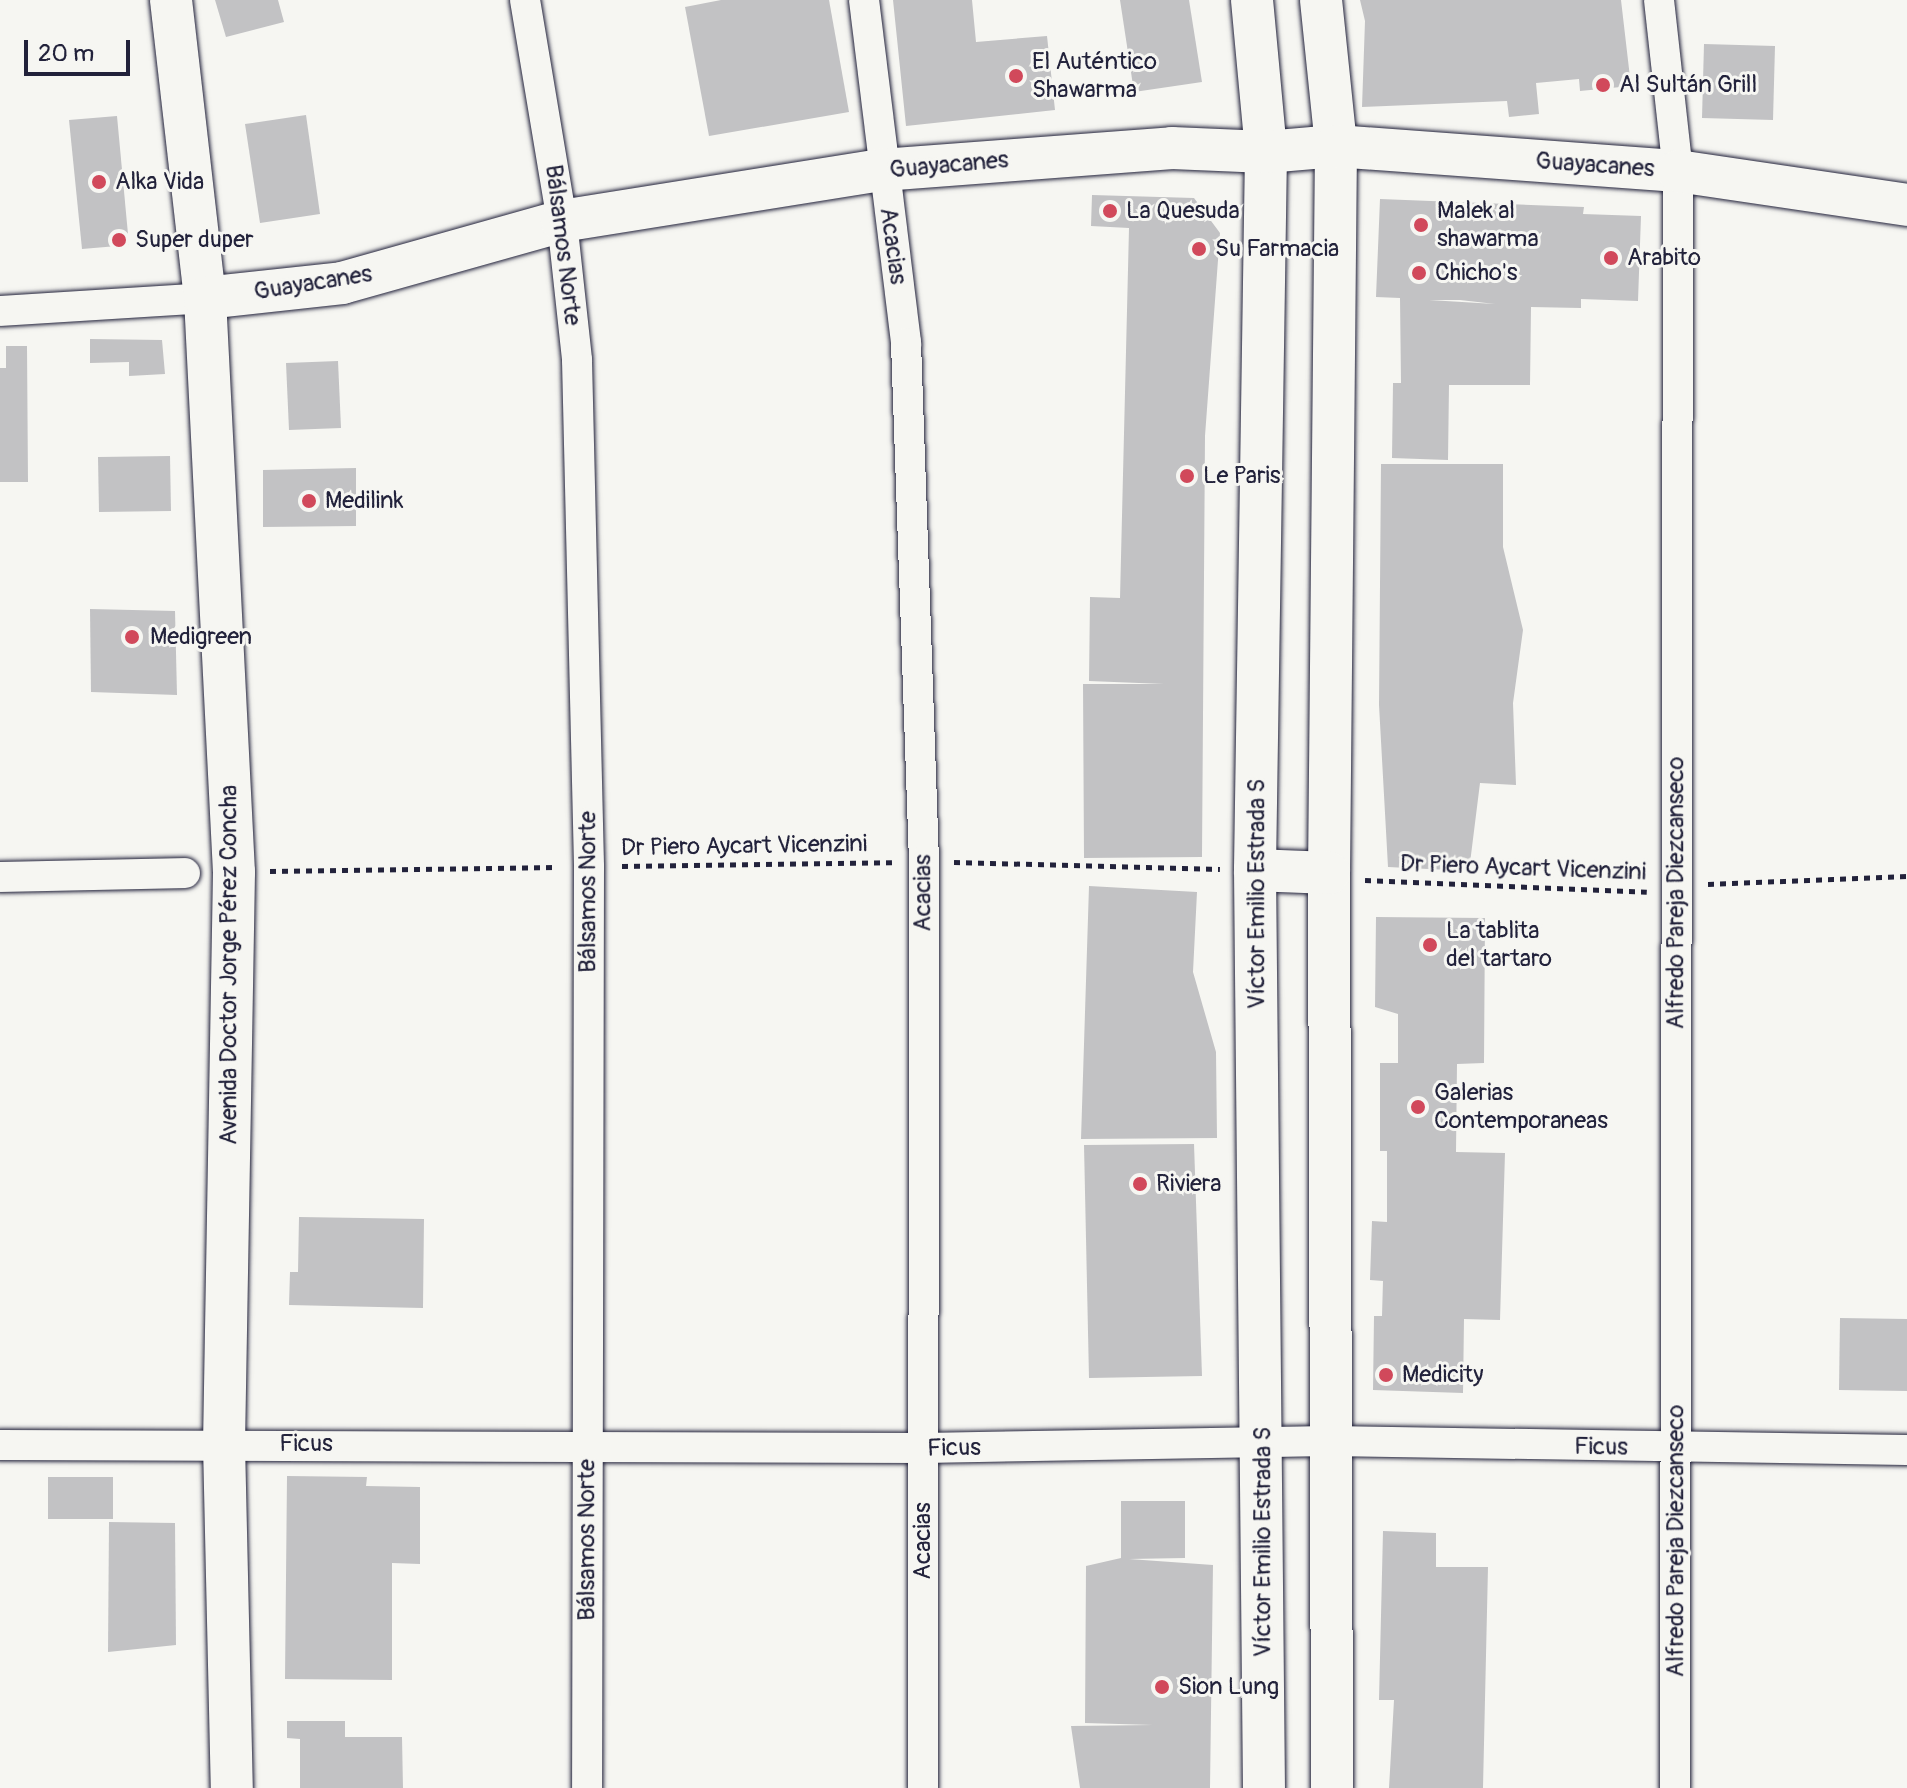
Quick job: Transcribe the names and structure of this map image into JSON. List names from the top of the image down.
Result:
{
  "streets": {
    "main road": ["Guayacanes", "Víctor Emilio Estrada S", "Avenida Doctor Jorge Pérez Concha"],
    "street": [
      "Bálsamos Norte",
      "Acacias",
      "Alfredo Pareja Diezcanseco",
      "Ficus"
    ],
    "path": ["Dr Piero Aycart Vicenzini"]
  },
  "crossings": [
    ["Guayacanes", "Bálsamos Norte"],
    ["Guayacanes", "Acacias"],
    ["Guayacanes", "Alfredo Pareja Diezcanseco"],
    ["Guayacanes", "Víctor Emilio Estrada S"],
    ["Guayacanes", "Avenida Doctor Jorge Pérez Concha"],
    ["Bálsamos Norte", "Dr Piero Aycart Vicenzini"],
    ["Bálsamos Norte", "Ficus"],
    ["Acacias", "Dr Piero Aycart Vicenzini"],
    ["Acacias", "Ficus"],
    ["Dr Piero Aycart Vicenzini", "Alfredo Pareja Diezcanseco"],
    ["Dr Piero Aycart Vicenzini", "Víctor Emilio Estrada S"],
    ["Dr Piero Aycart Vicenzini", "Avenida Doctor Jorge Pérez Concha"],
    ["Alfredo Pareja Diezcanseco", "Ficus"],
    ["Víctor Emilio Estrada S", "Ficus"],
    ["Avenida Doctor Jorge Pérez Concha", "Ficus"]
  ],
  "places": [
    "El Auténtico Shawarma",
    "Al Sultán Grill",
    "Alka Vida",
    "La Quesuda",
    "Malek al shawarma",
    "Super duper",
    "Su Farmacia",
    "Arabito",
    "Chicho's",
    "Le Paris",
    "Medilink",
    "Medigreen",
    "La tablita del tartaro",
    "Galerias Contemporaneas",
    "Riviera",
    "Medicity",
    "Sion Lung"
  ],
  "scale_bar": "20 m"
}
